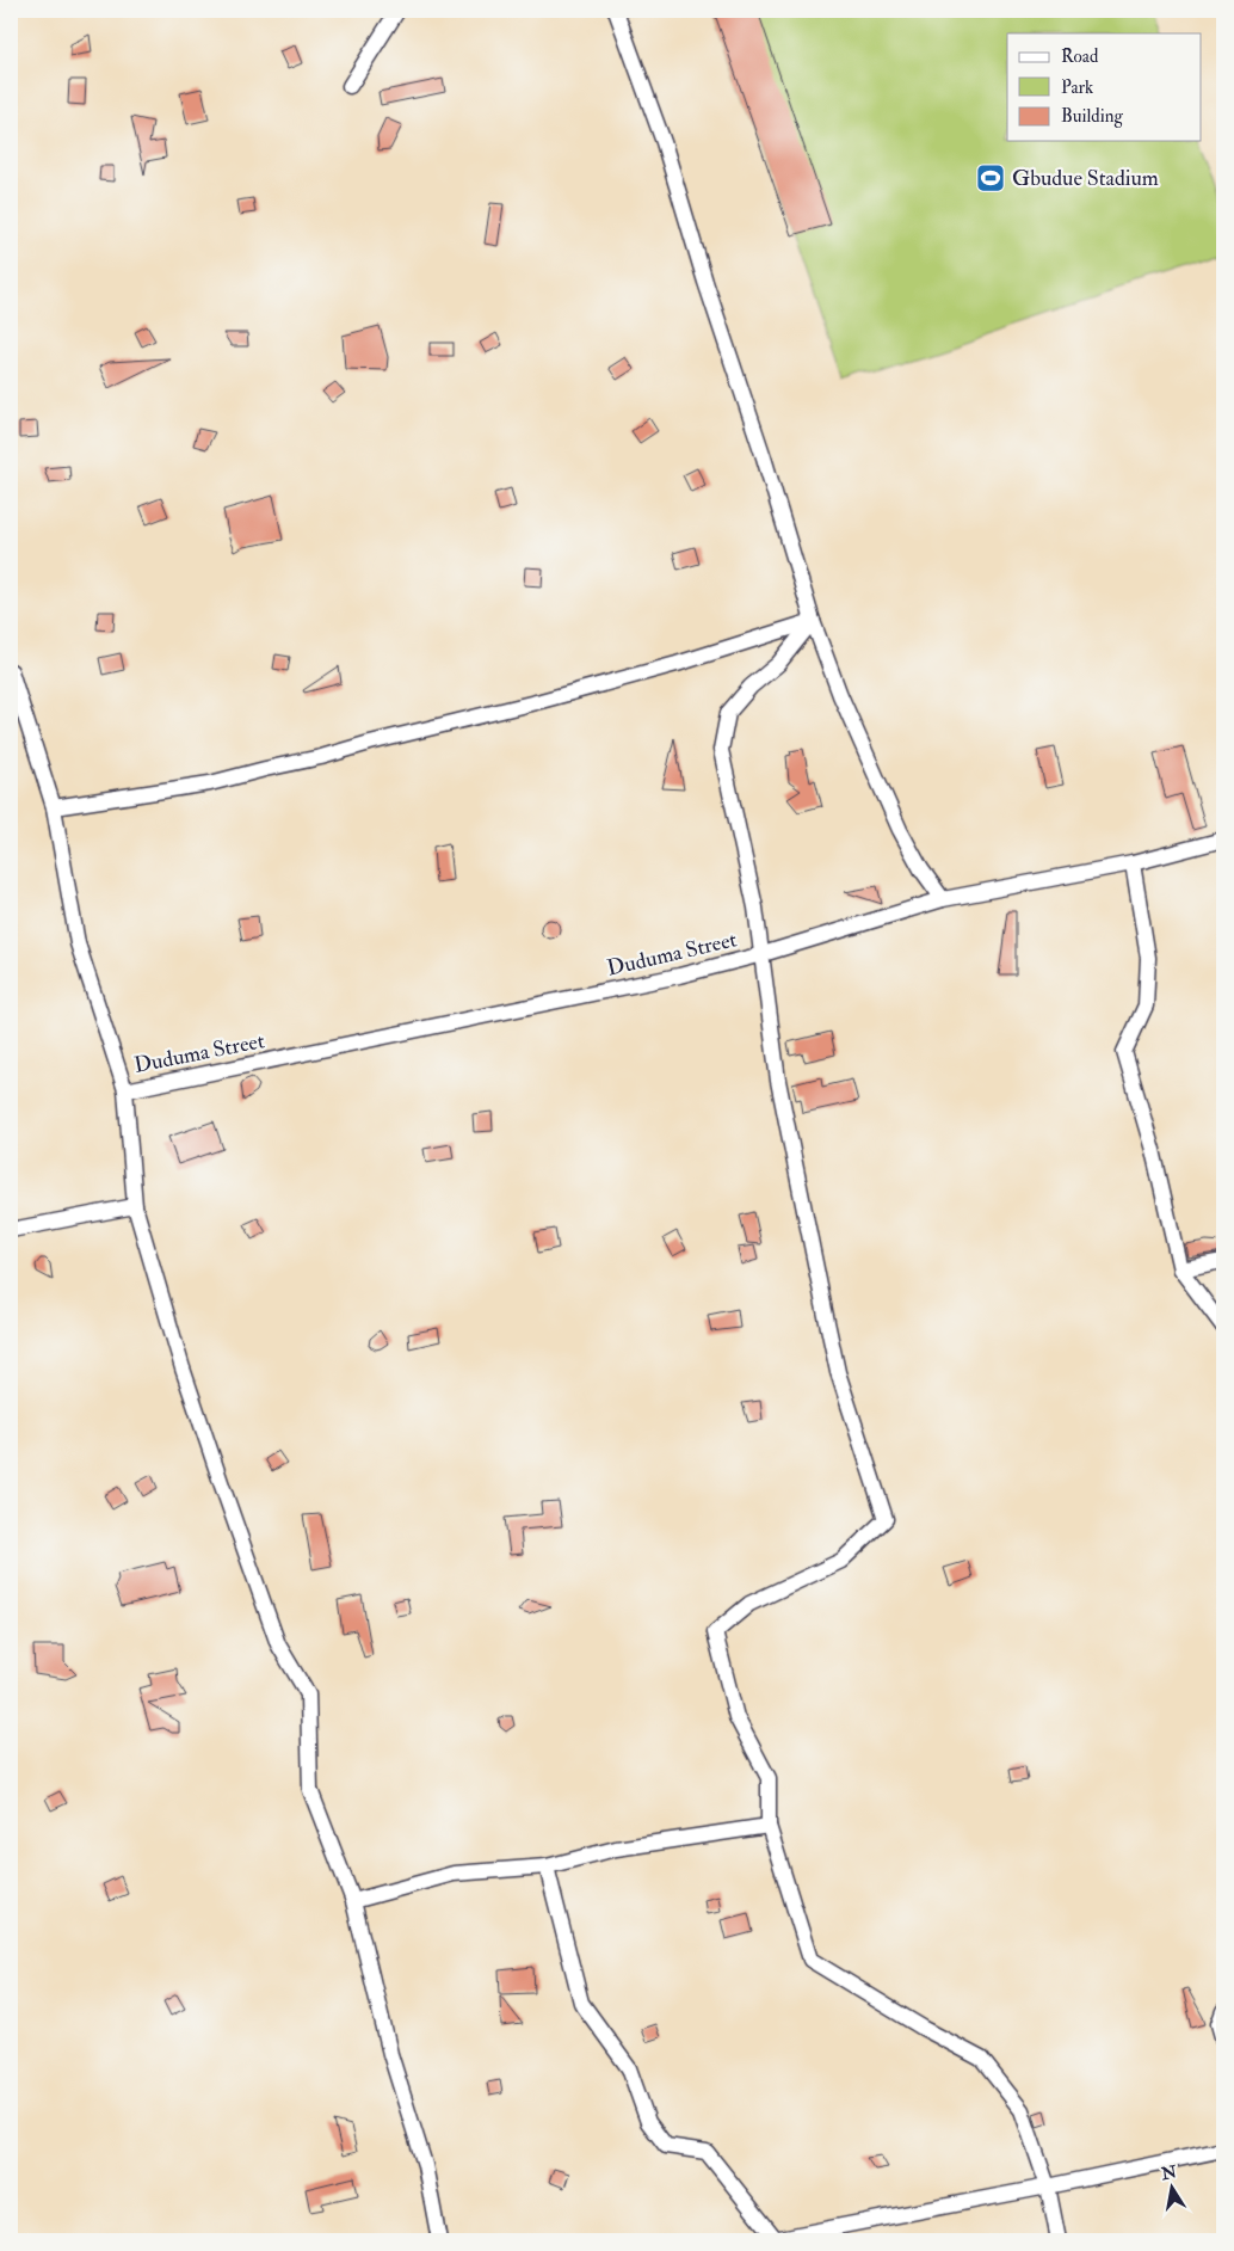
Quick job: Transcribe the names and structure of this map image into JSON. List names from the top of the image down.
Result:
{
  "streets": {
    "street": ["Duduma Street"]
  },
  "places": {
    "sports": ["Gbudue Stadium"]
  },
  "legend": ["Road", "Park", "Building"],
  "north": "top"
}
